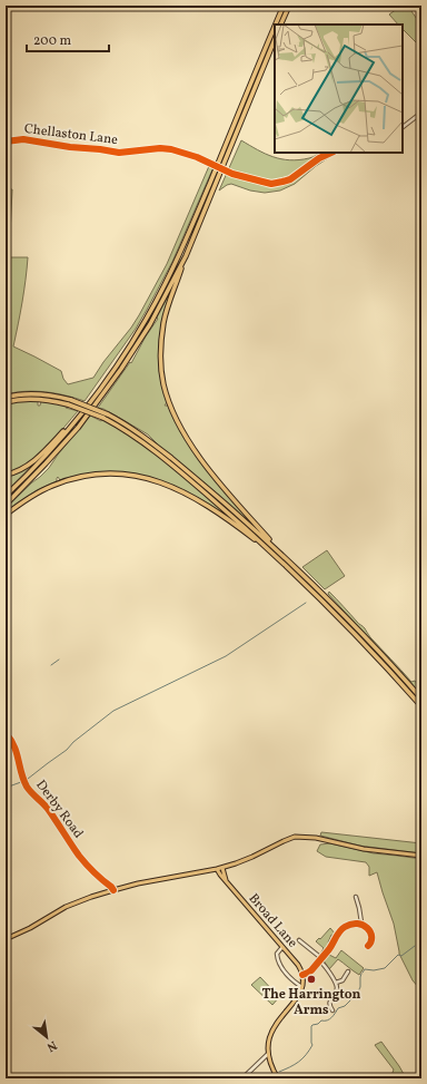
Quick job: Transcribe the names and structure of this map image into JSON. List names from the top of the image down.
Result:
{
  "streets": {
    "main road": ["Broad Lane"],
    "street": ["Chellaston Lane", "Derby Road"]
  },
  "places": ["The Harrington Arms"],
  "scale_bar": "200 m",
  "north": "bottom right"
}
